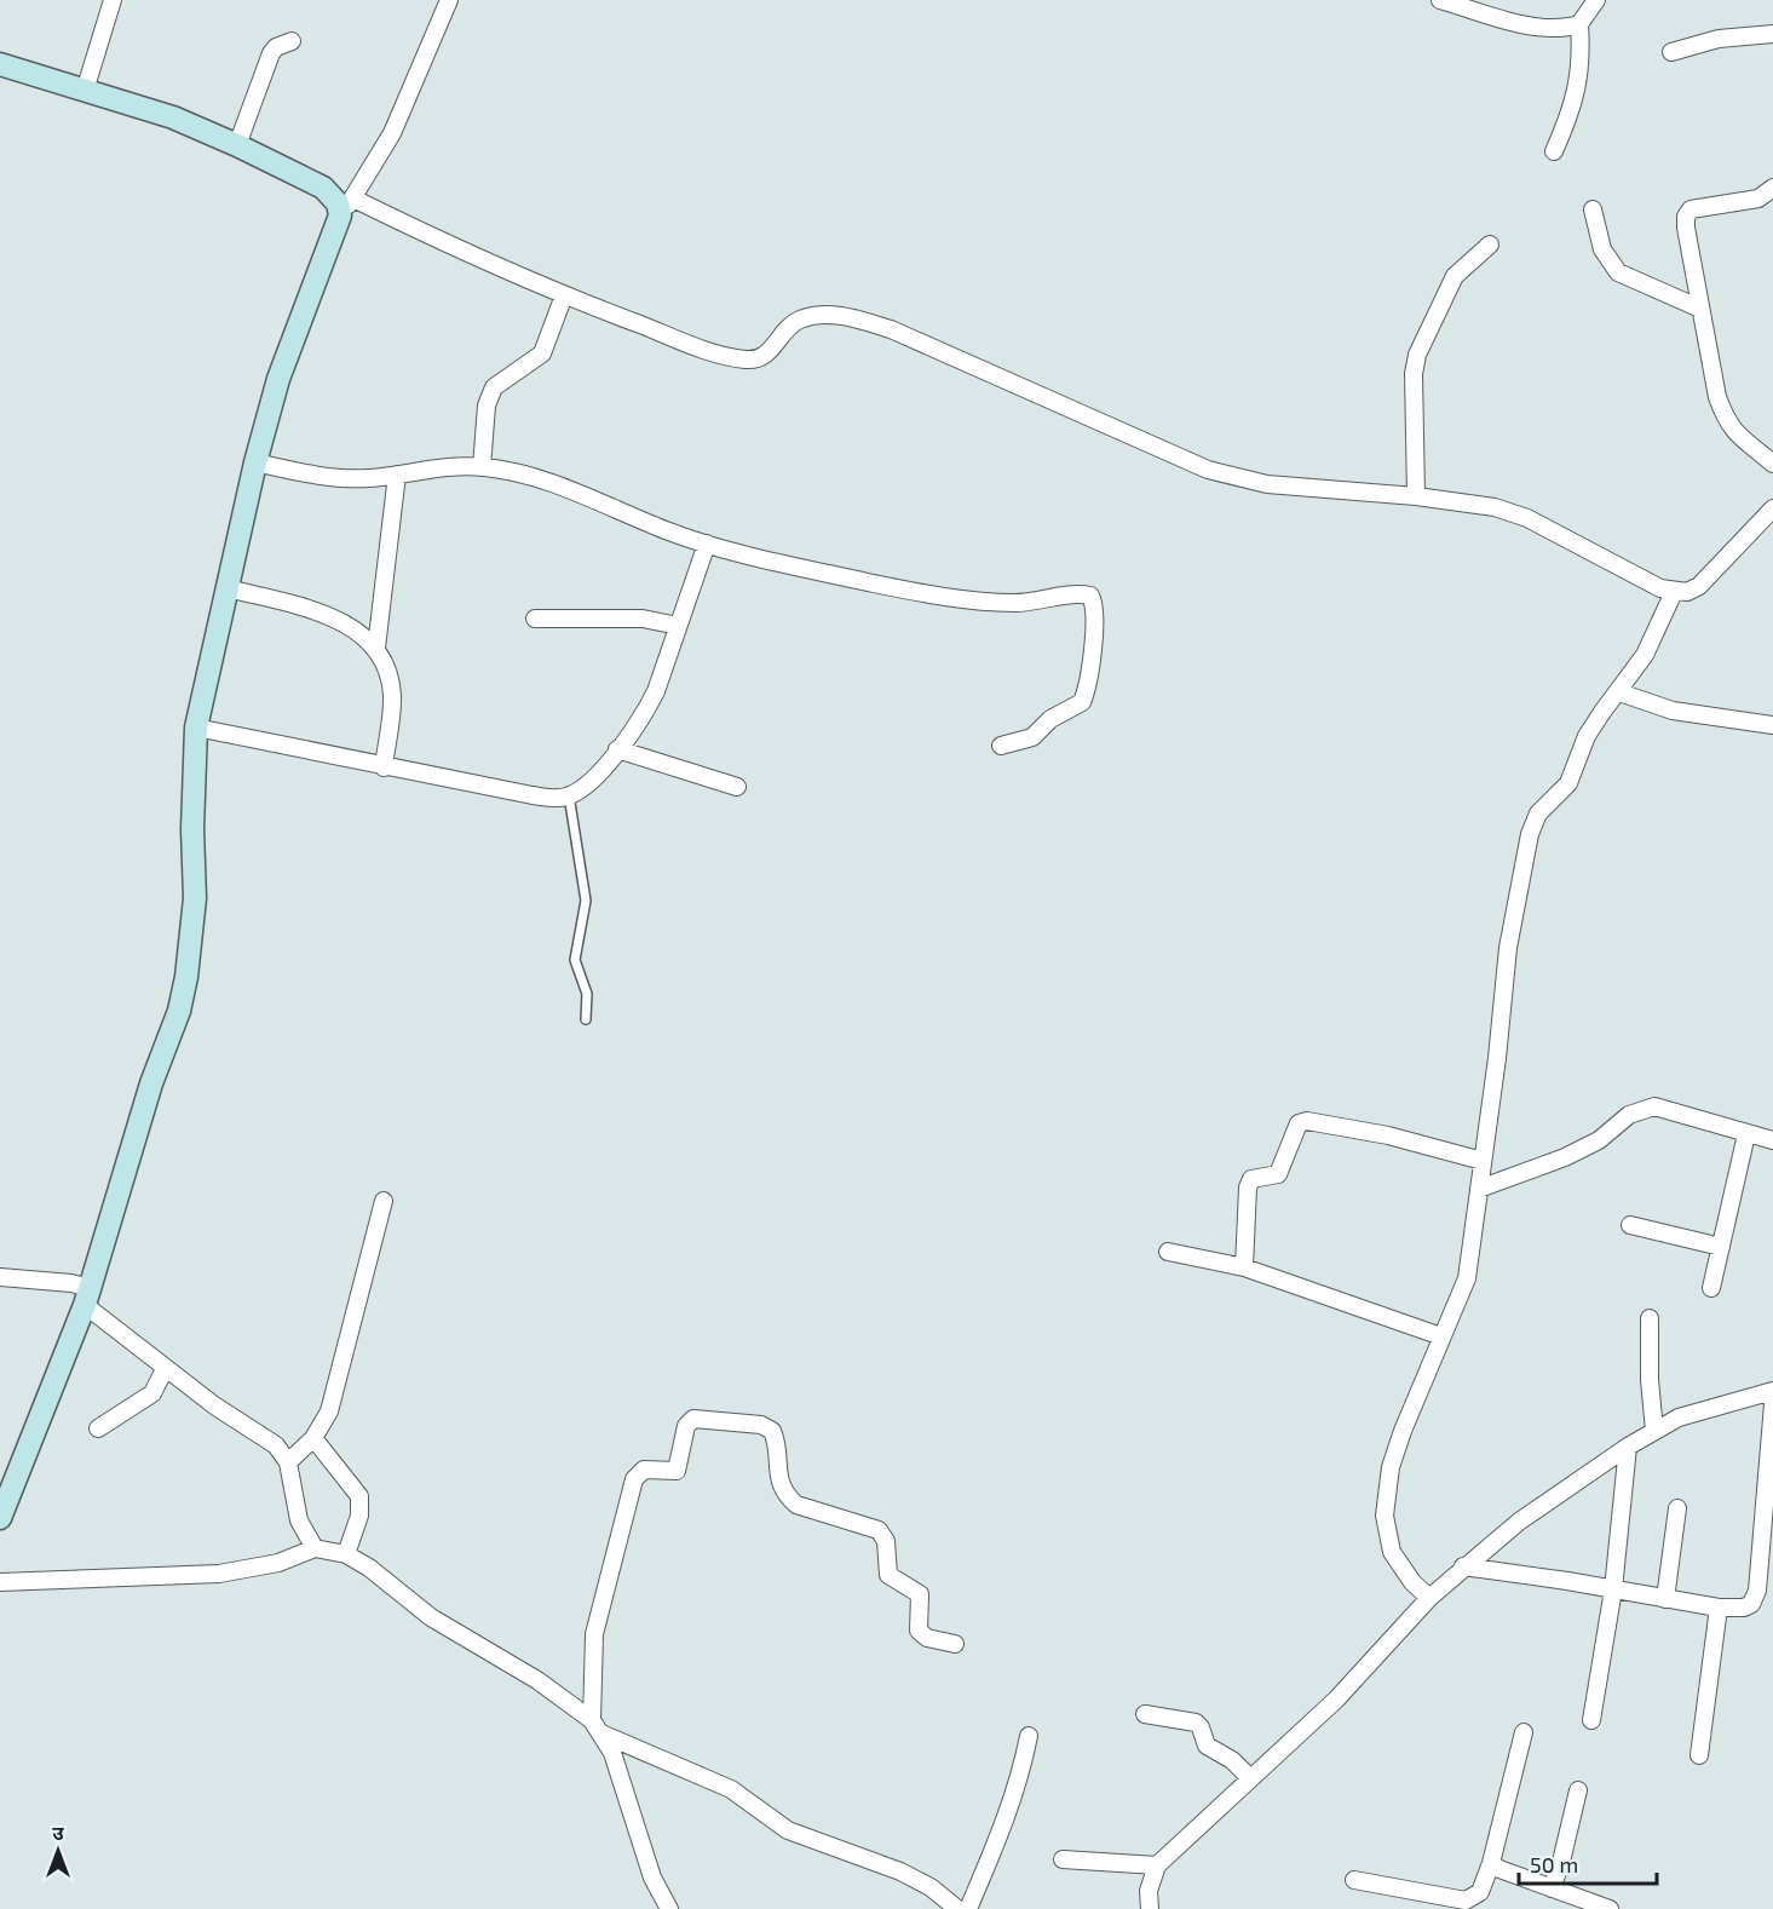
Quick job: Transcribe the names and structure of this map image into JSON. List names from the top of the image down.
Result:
{
  "scale_bar": "50 m",
  "north": "top"
}
